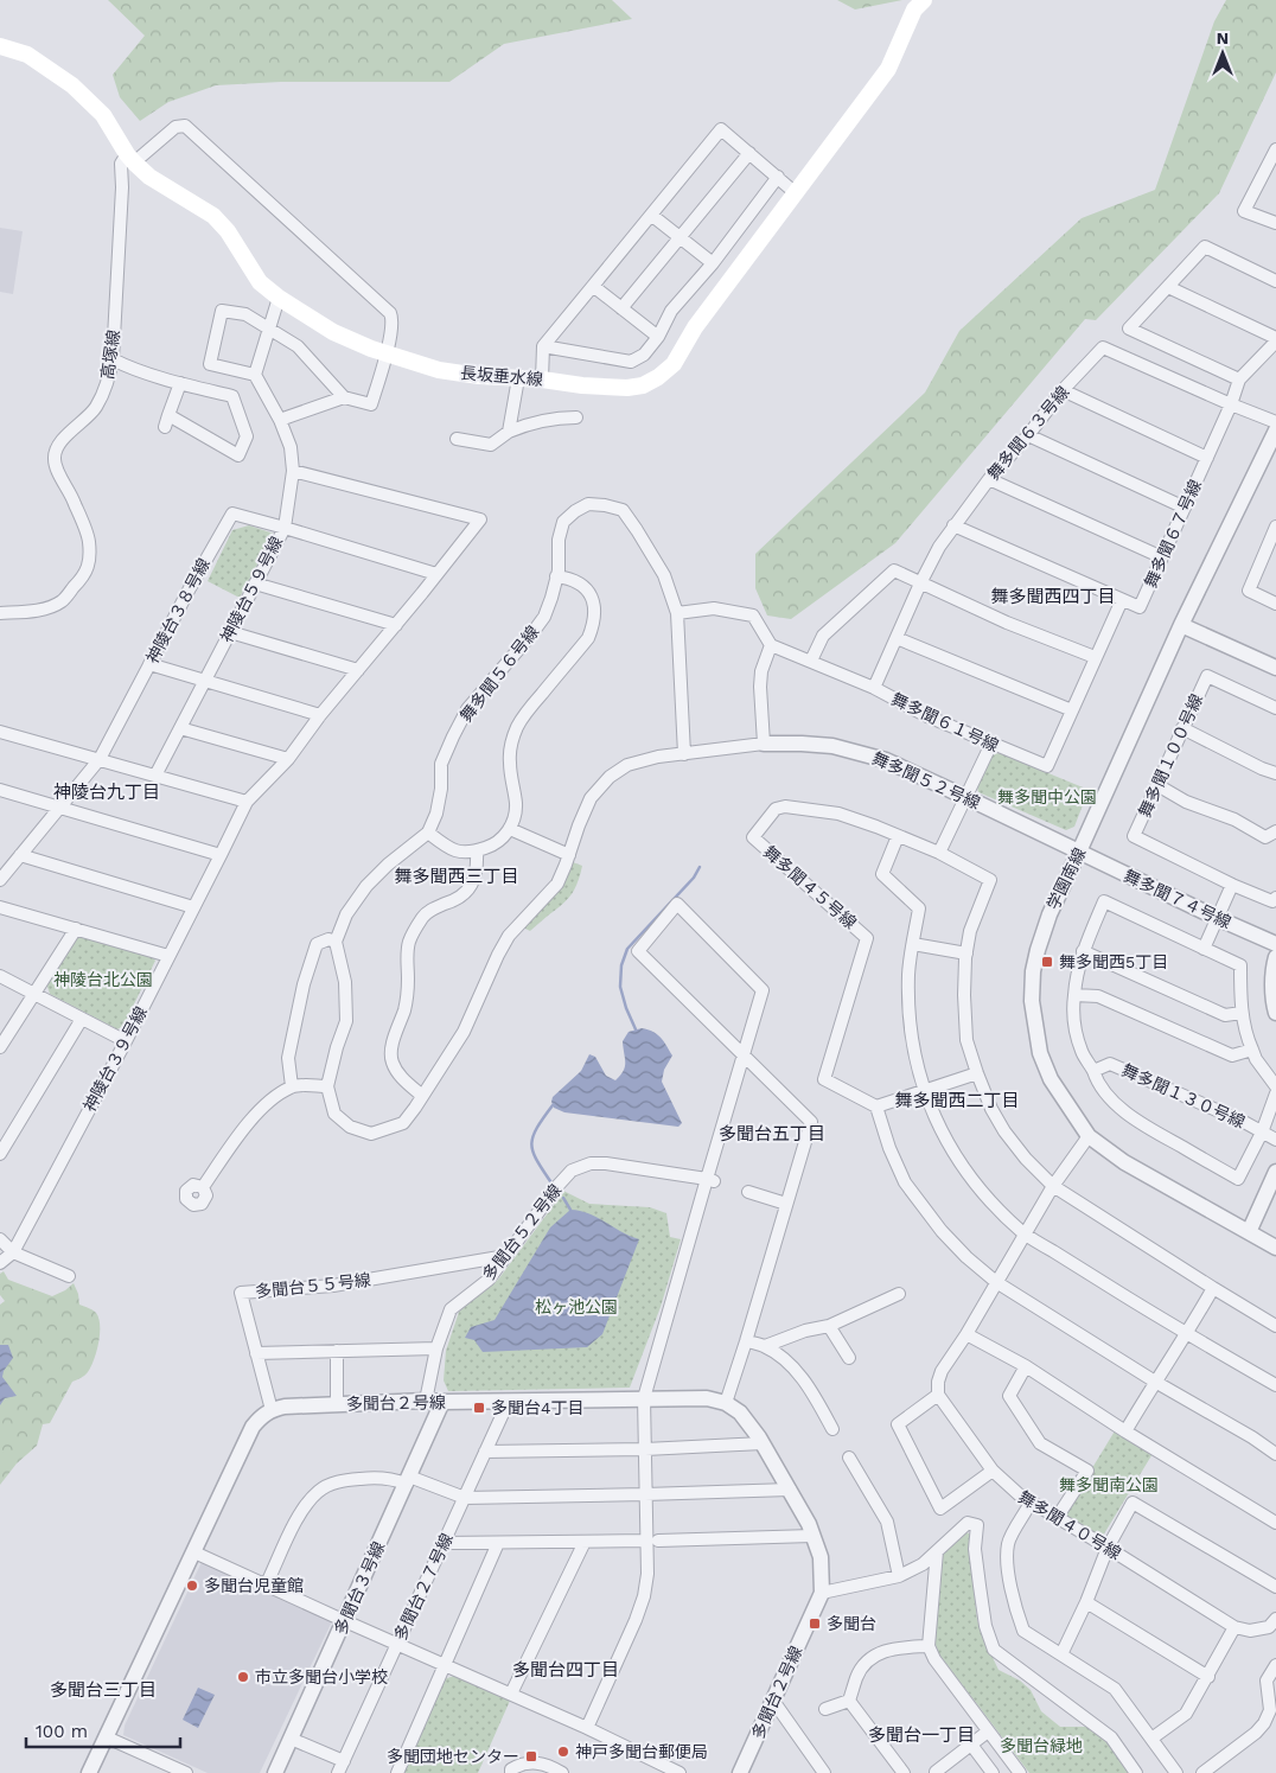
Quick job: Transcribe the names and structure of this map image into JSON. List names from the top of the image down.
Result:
{
  "streets": {
    "main road": ["長坂垂水線"],
    "street": [
      "高塚線",
      "舞多聞６３号線",
      "舞多聞６７号線",
      "神陵台５９号線",
      "神陵台３８号線",
      "舞多聞５６号線",
      "舞多聞６１号線",
      "舞多聞１００号線",
      "舞多聞５２号線",
      "学園南線",
      "舞多聞４５号線",
      "舞多聞７４号線",
      "神陵台３９号線",
      "舞多聞１３０号線",
      "多聞台５２号線",
      "多聞台５５号線",
      "多聞台２号線",
      "舞多聞４０号線",
      "多聞台２７号線",
      "多聞台３号線"
    ]
  },
  "crossings": [
    ["高塚線", "長坂垂水線"],
    ["舞多聞６３号線", "舞多聞６７号線"],
    ["舞多聞６３号線", "舞多聞６１号線"],
    ["舞多聞６７号線", "舞多聞６１号線"],
    ["神陵台５９号線", "神陵台３８号線"],
    ["神陵台５９号線", "神陵台３９号線"],
    ["神陵台３８号線", "神陵台３９号線"],
    ["舞多聞５２号線", "学園南線"],
    ["舞多聞５２号線", "舞多聞７４号線"],
    ["学園南線", "舞多聞７４号線"],
    ["多聞台５２号線", "多聞台５５号線"],
    ["多聞台５２号線", "多聞台２号線"],
    ["多聞台５５号線", "多聞台２号線"],
    ["多聞台２号線", "多聞台２７号線"],
    ["多聞台２号線", "多聞台３号線"]
  ],
  "districts": [
    "舞多聞西四丁目",
    "神陵台九丁目",
    "舞多聞西三丁目",
    "舞多聞西二丁目",
    "多聞台五丁目",
    "多聞台四丁目",
    "多聞台三丁目",
    "多聞台一丁目"
  ],
  "parks": [
    "舞多聞中公園",
    "神陵台北公園",
    "松ヶ池公園",
    "舞多聞南公園",
    "多聞台緑地"
  ],
  "places": {
    "transit": [
      "舞多聞西5丁目",
      "多聞台4丁目",
      "多聞台",
      "多聞団地センター"
    ],
    "other": ["多聞台児童館", "市立多聞台小学校", "神戸多聞台郵便局"]
  },
  "scale_bar": "100 m",
  "north": "top"
}
